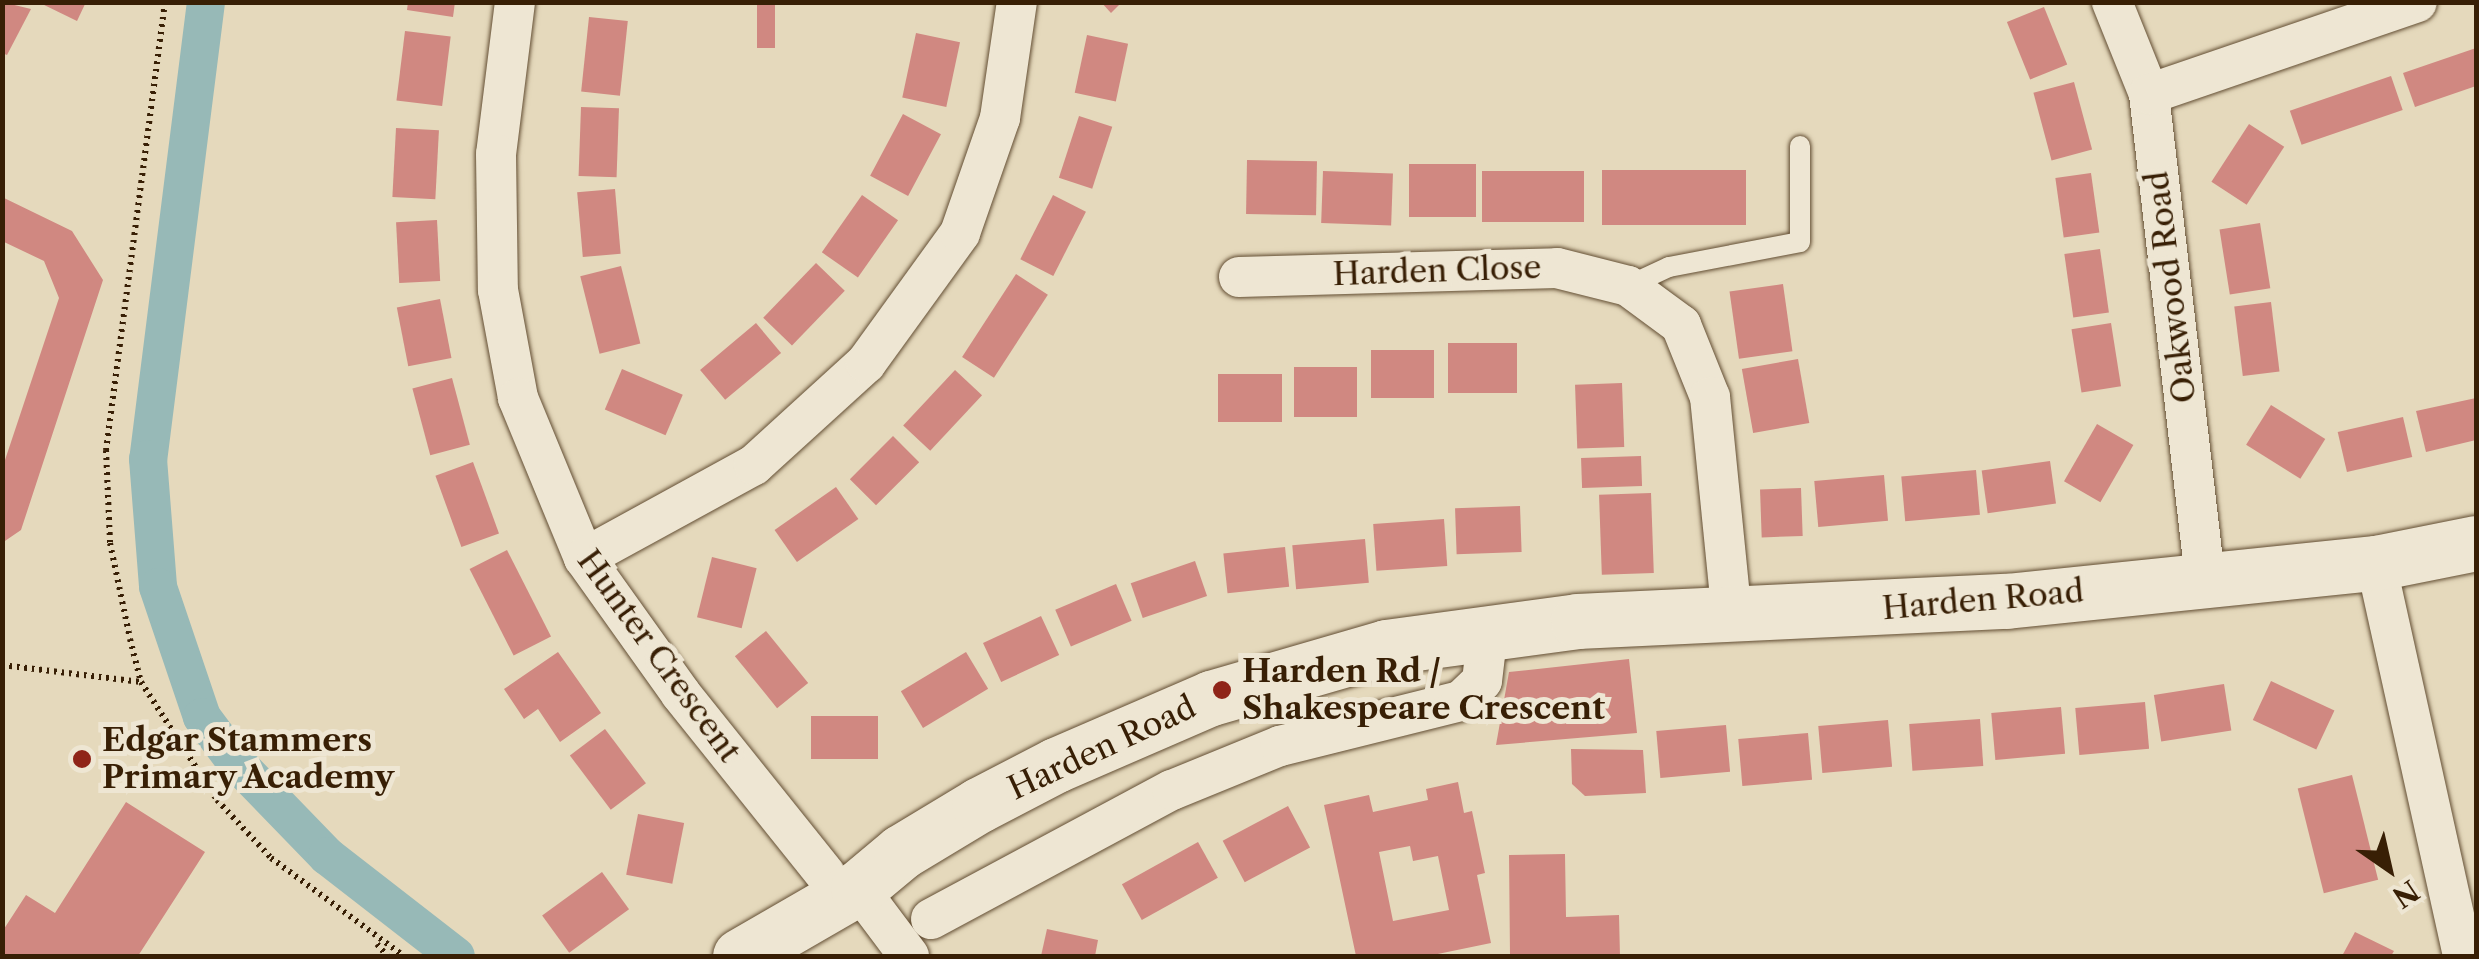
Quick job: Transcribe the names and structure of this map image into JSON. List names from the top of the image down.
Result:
{
  "streets": {
    "street": [
      "Harden Close",
      "Oakwood Road",
      "Harden Road",
      "Hunter Crescent"
    ]
  },
  "crossings": [
    ["Harden Close", "Harden Road"],
    ["Oakwood Road", "Harden Road"],
    ["Harden Road", "Hunter Crescent"]
  ],
  "places": ["Harden Rd / Shakespeare Crescent", "Edgar Stammers Primary Academy"],
  "north": "bottom right"
}
